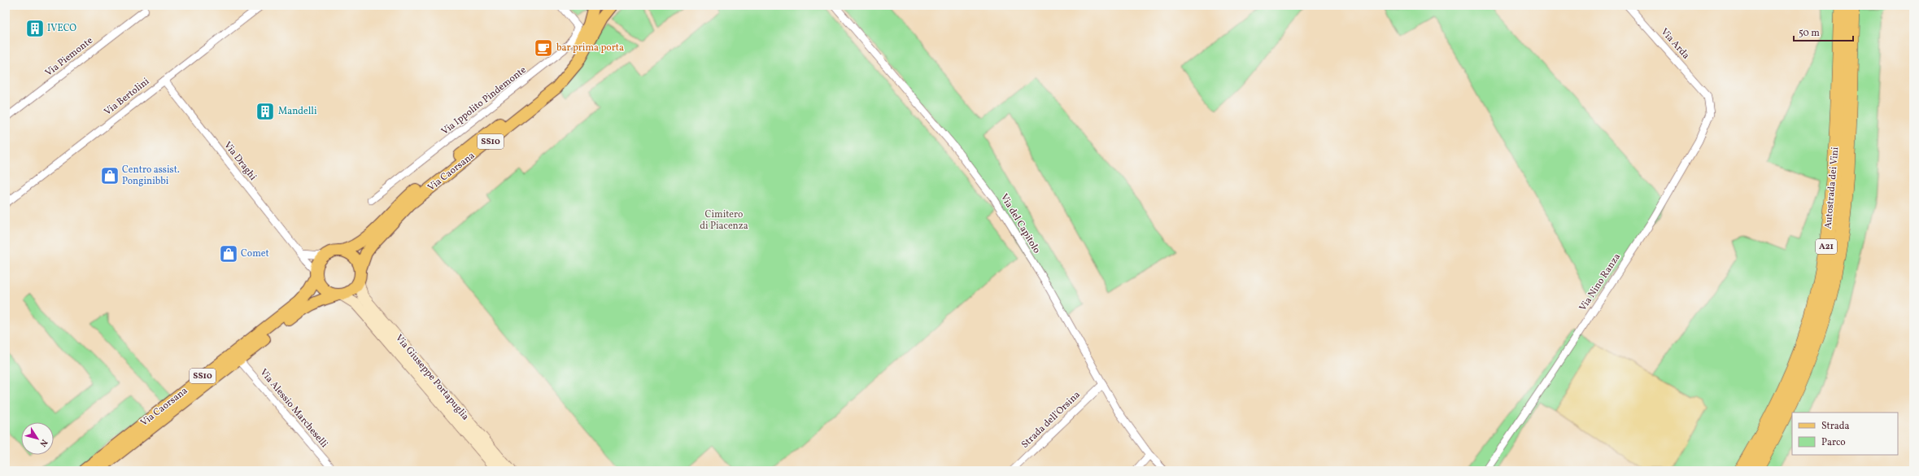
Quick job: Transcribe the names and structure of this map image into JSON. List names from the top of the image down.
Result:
{
  "streets": {
    "highway": ["Autostrada dei Vini", "A21"],
    "main road": ["SS10", "Via Caorsana", "Via Giuseppe Portapuglia"],
    "street": [
      "Via Arda",
      "Via Piemonte",
      "Via Bertolini",
      "Via Ippolito Pindemonte",
      "Via Draghi",
      "Via del Capitolo",
      "Via Nino Ranza",
      "Via Alessio Marcheselli",
      "Strada dell'Orsina"
    ]
  },
  "crossings": [
    ["Via Arda", "Via Nino Ranza"],
    ["Via Bertolini", "Via Draghi"],
    ["SS10", "Via Draghi"],
    ["SS10", "Via Caorsana"],
    ["SS10", "Via Giuseppe Portapuglia"],
    ["Via Draghi", "Via Caorsana"],
    ["Via Draghi", "Via Giuseppe Portapuglia"],
    ["Via Caorsana", "Via Giuseppe Portapuglia"],
    ["Via Caorsana", "Via Alessio Marcheselli"],
    ["Via del Capitolo", "Strada dell'Orsina"]
  ],
  "parks": ["Cimitero di Piacenza"],
  "places": {
    "building": ["IVECO", "Mandelli"],
    "cafe": ["bar prima porta"],
    "shop": ["Centro assist. Ponginibbi", "Comet"]
  },
  "legend": ["Strada", "Parco"],
  "scale_bar": "50 m",
  "north": "bottom right"
}
